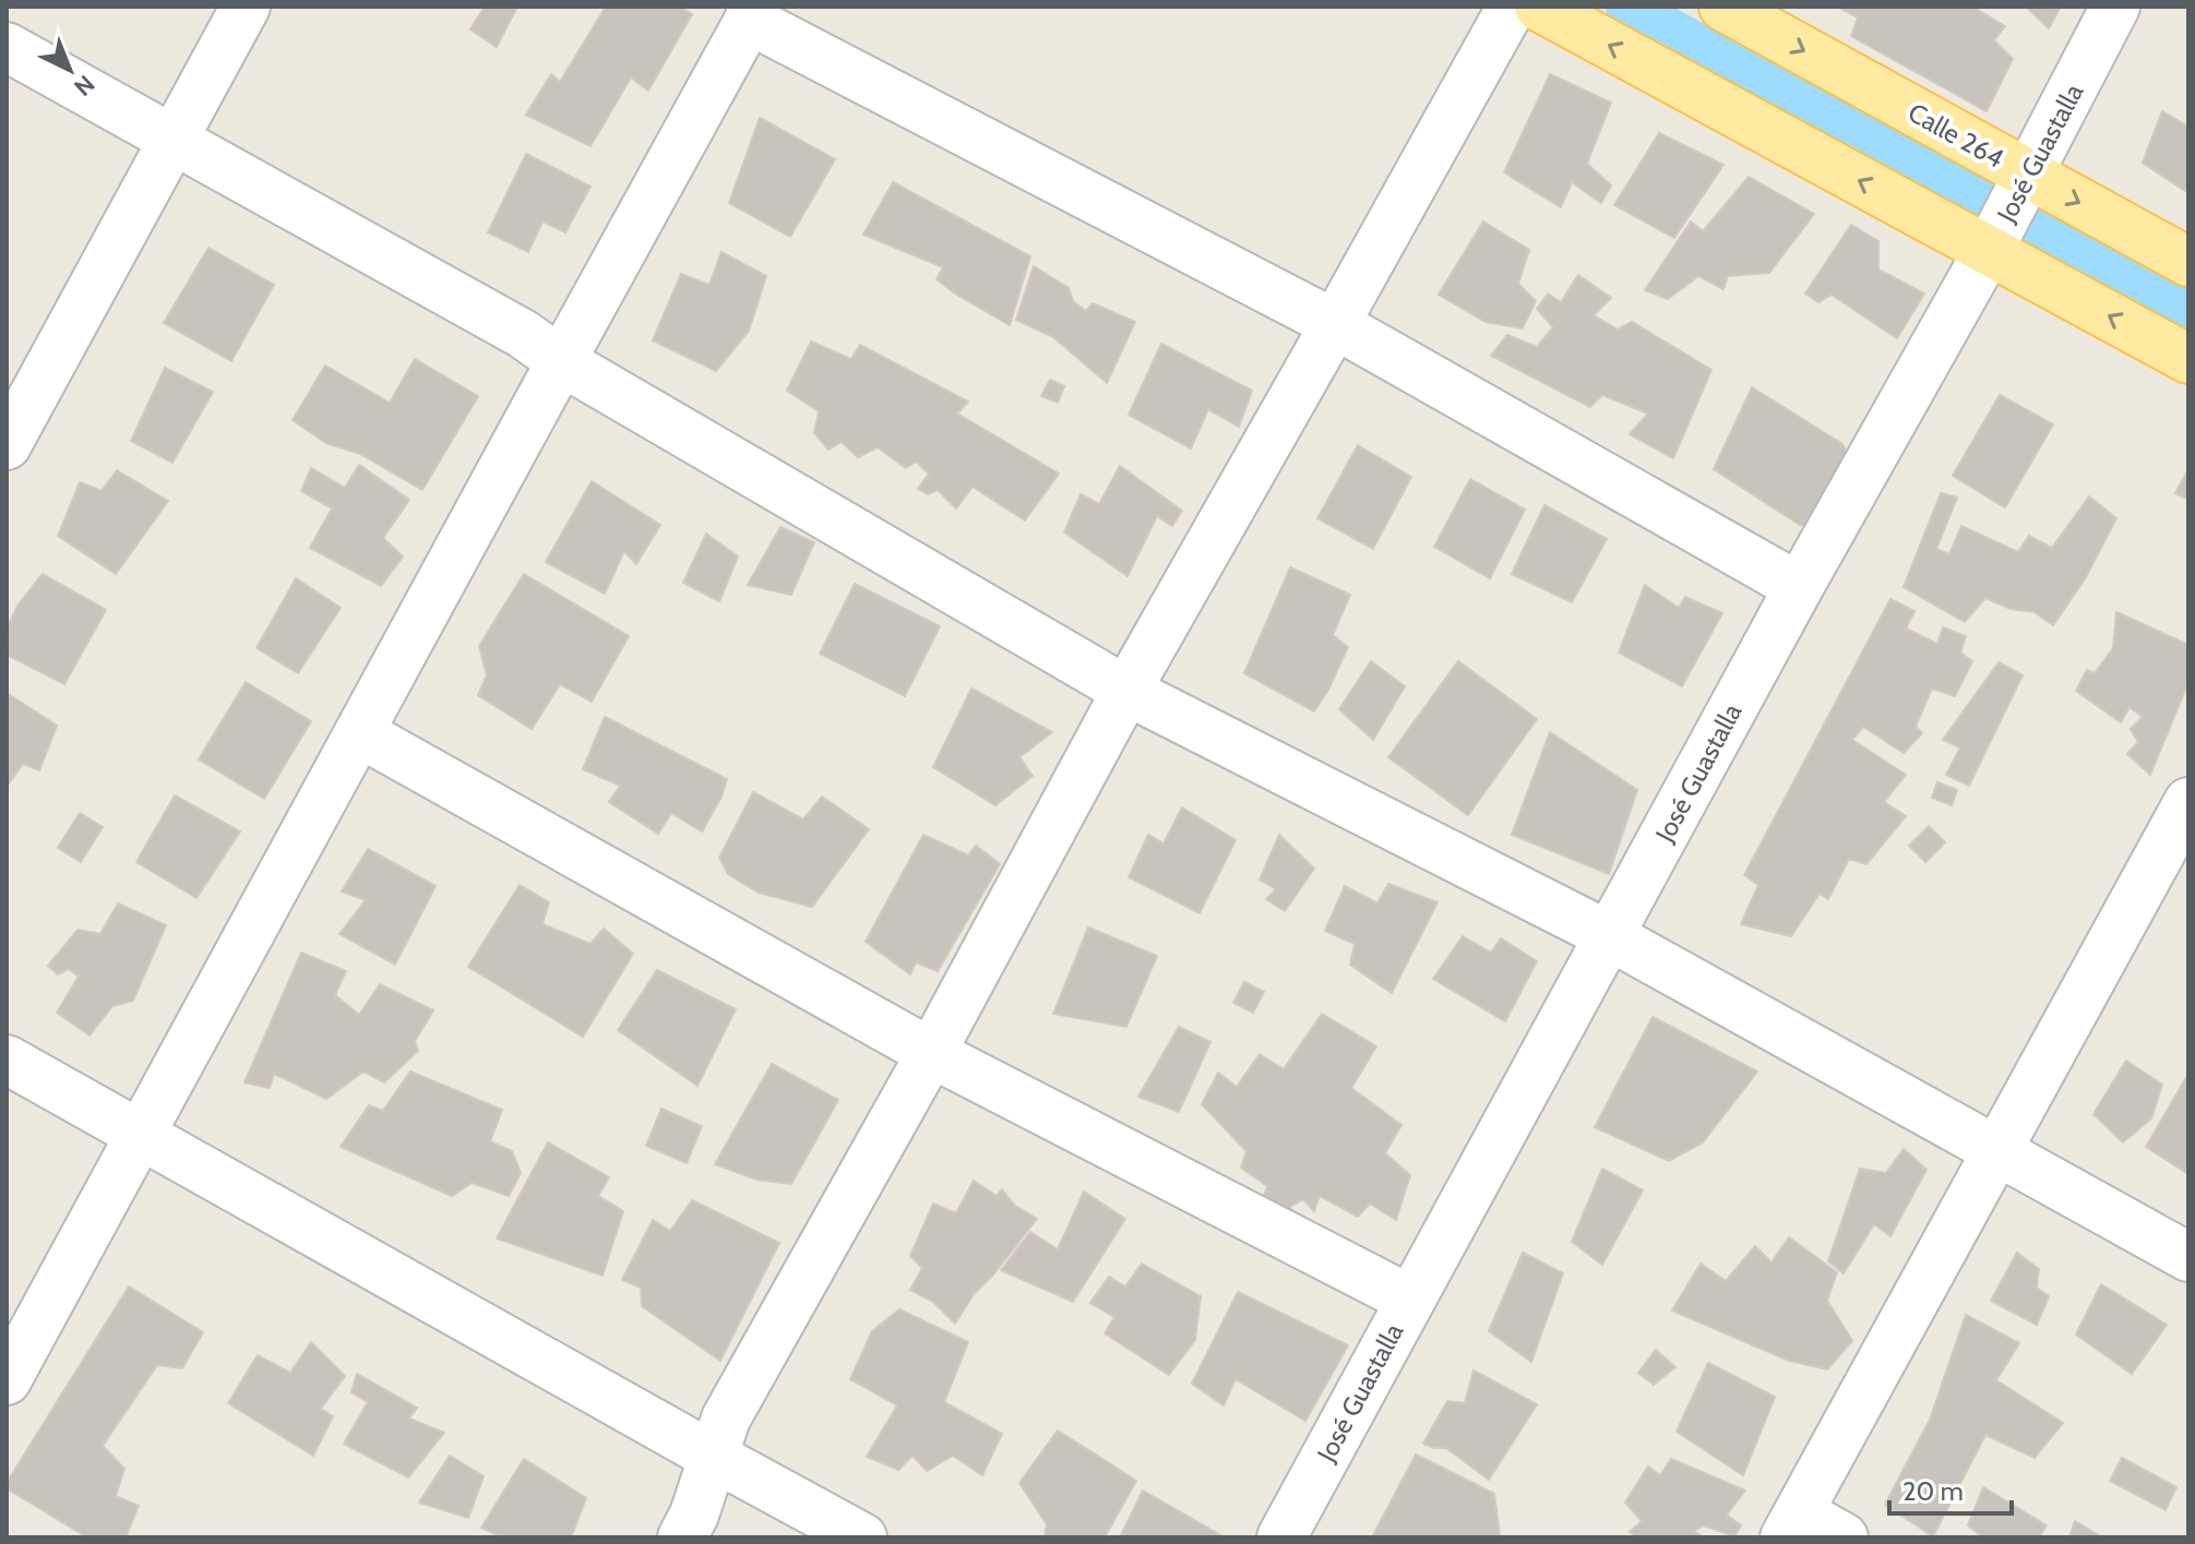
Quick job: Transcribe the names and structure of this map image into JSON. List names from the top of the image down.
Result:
{
  "streets": {
    "main road": ["Calle 264"],
    "street": ["José Guastalla"]
  },
  "crossings": [
    ["Calle 264", "José Guastalla"]
  ],
  "scale_bar": "20 m",
  "north": "bottom right"
}
